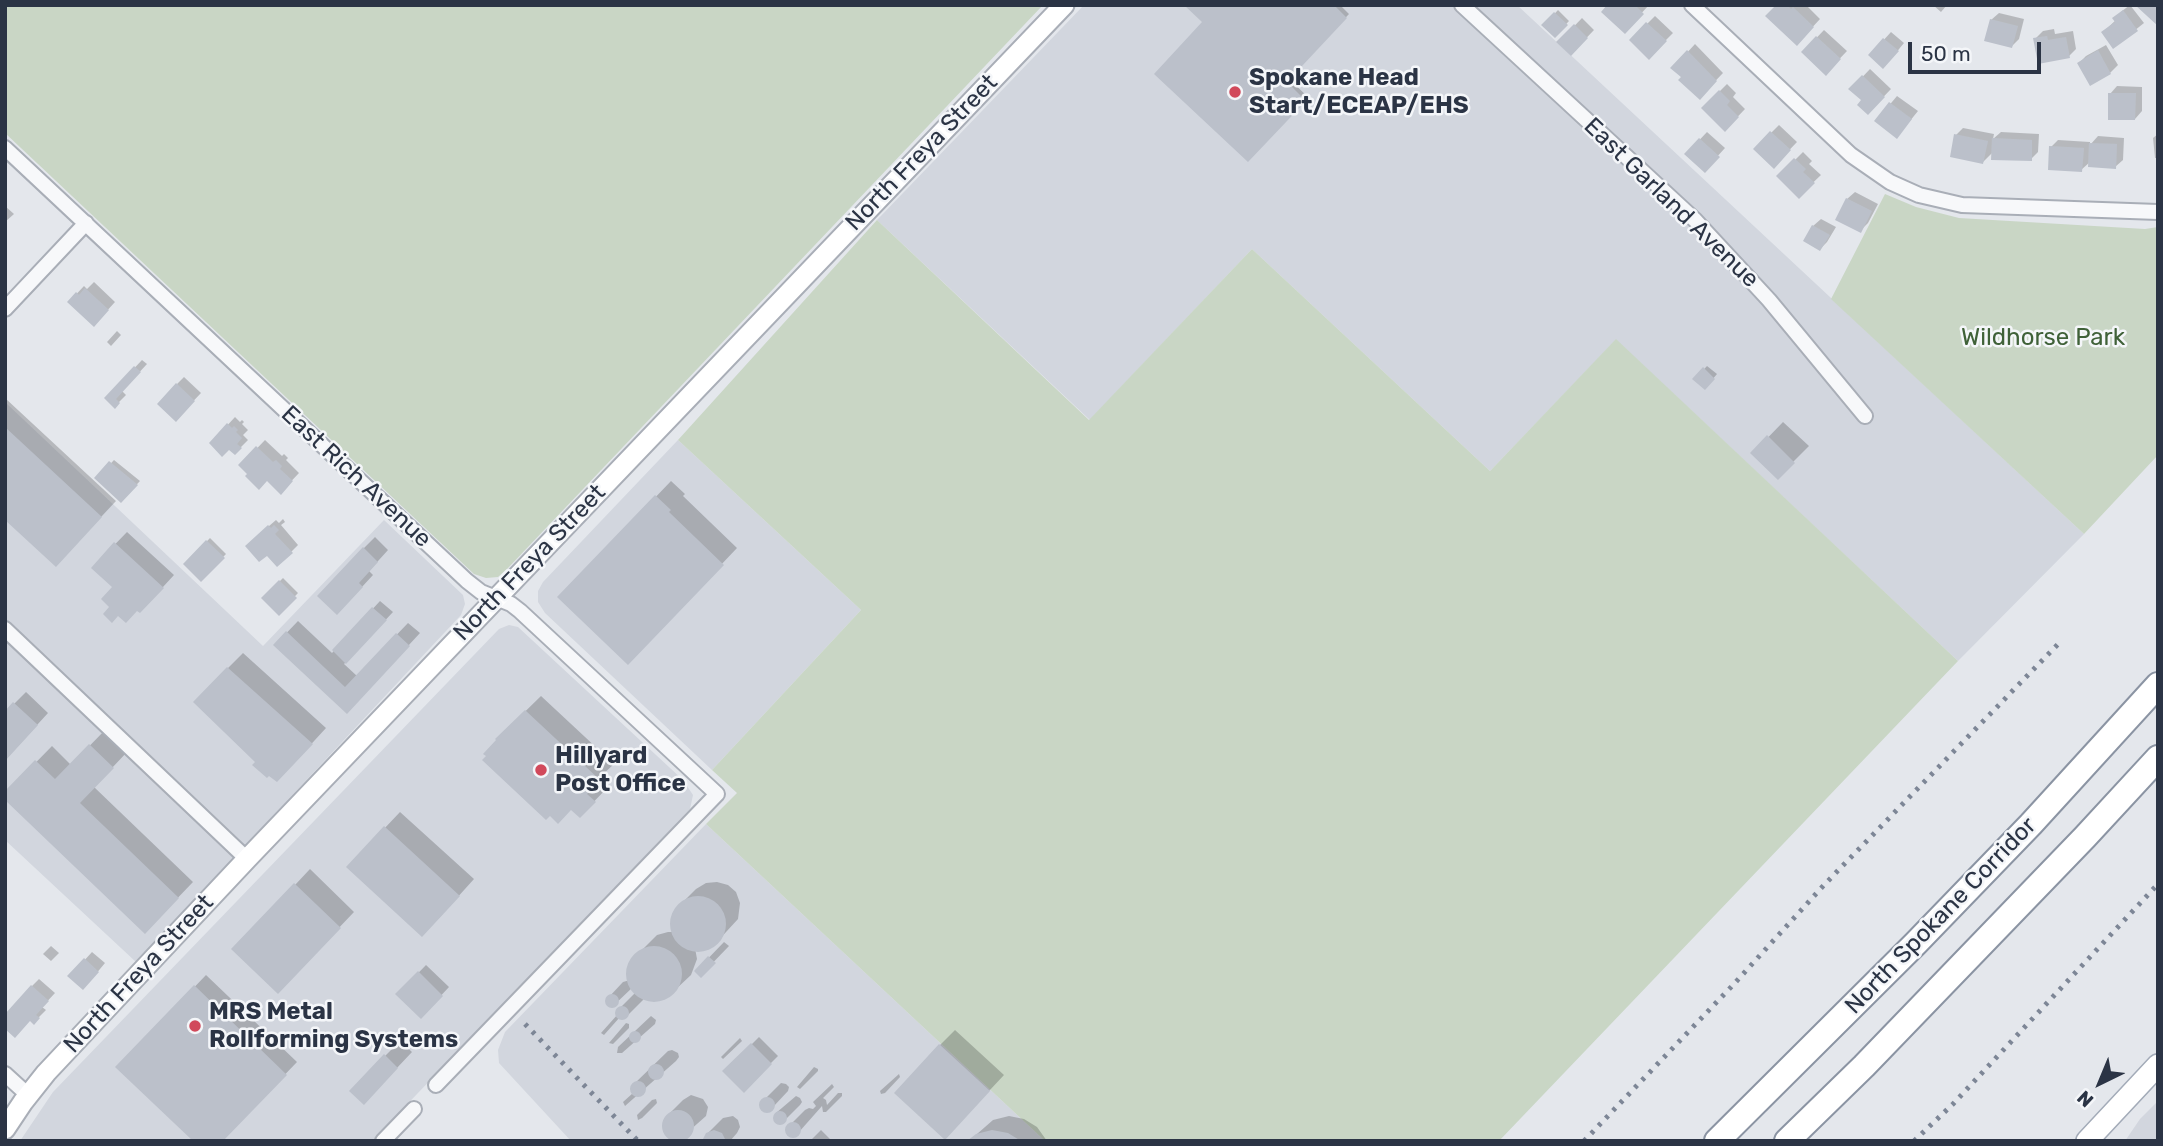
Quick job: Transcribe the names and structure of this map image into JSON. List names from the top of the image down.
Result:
{
  "streets": {
    "highway": ["North Spokane Corridor"],
    "street": ["North Freya Street", "East Garland Avenue", "East Rich Avenue"]
  },
  "crossings": [
    ["North Freya Street", "East Rich Avenue"]
  ],
  "parks": ["Wildhorse Park"],
  "places": ["Spokane Head Start/ECEAP/EHS", "Hillyard Post Office", "MRS Metal Rollforming Systems"],
  "scale_bar": "50 m",
  "north": "bottom left"
}
